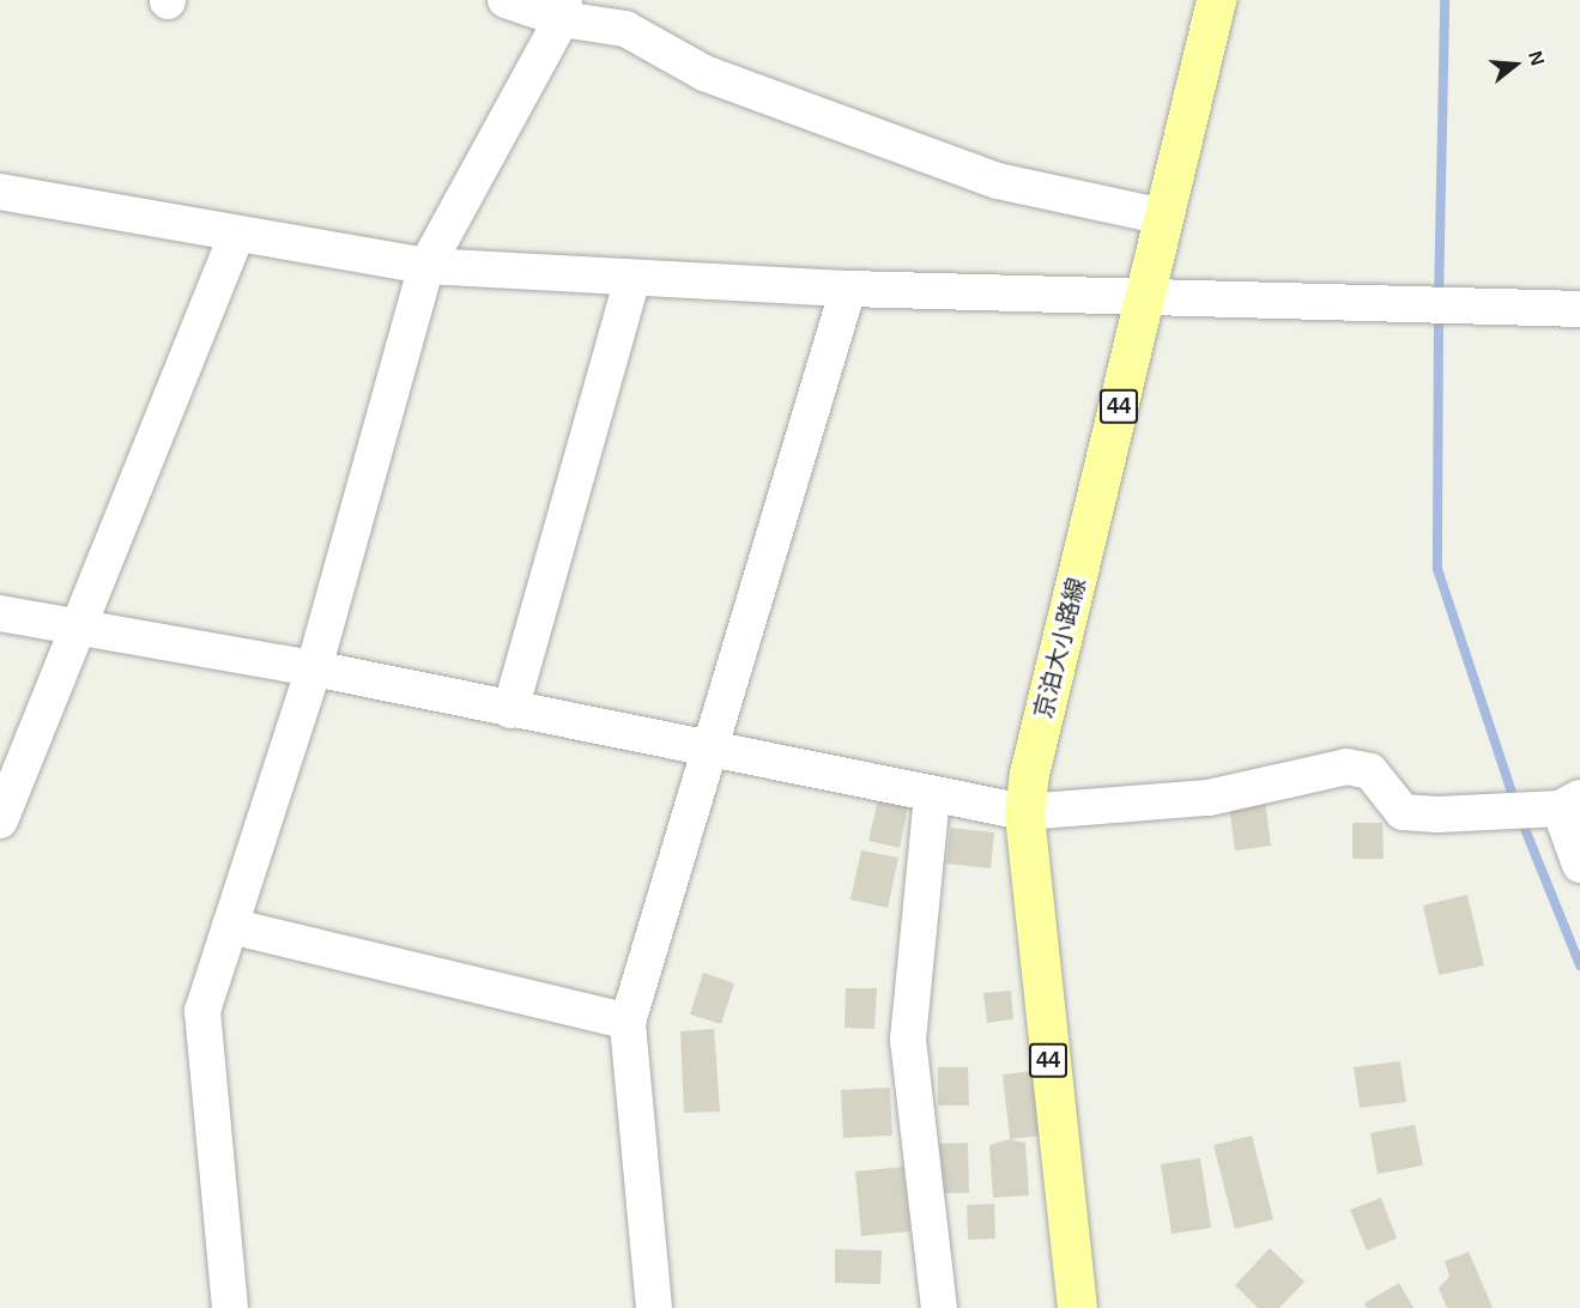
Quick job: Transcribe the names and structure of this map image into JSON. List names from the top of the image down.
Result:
{
  "streets": {
    "main road": ["44", "京泊大小路線"]
  },
  "north": "right"
}
